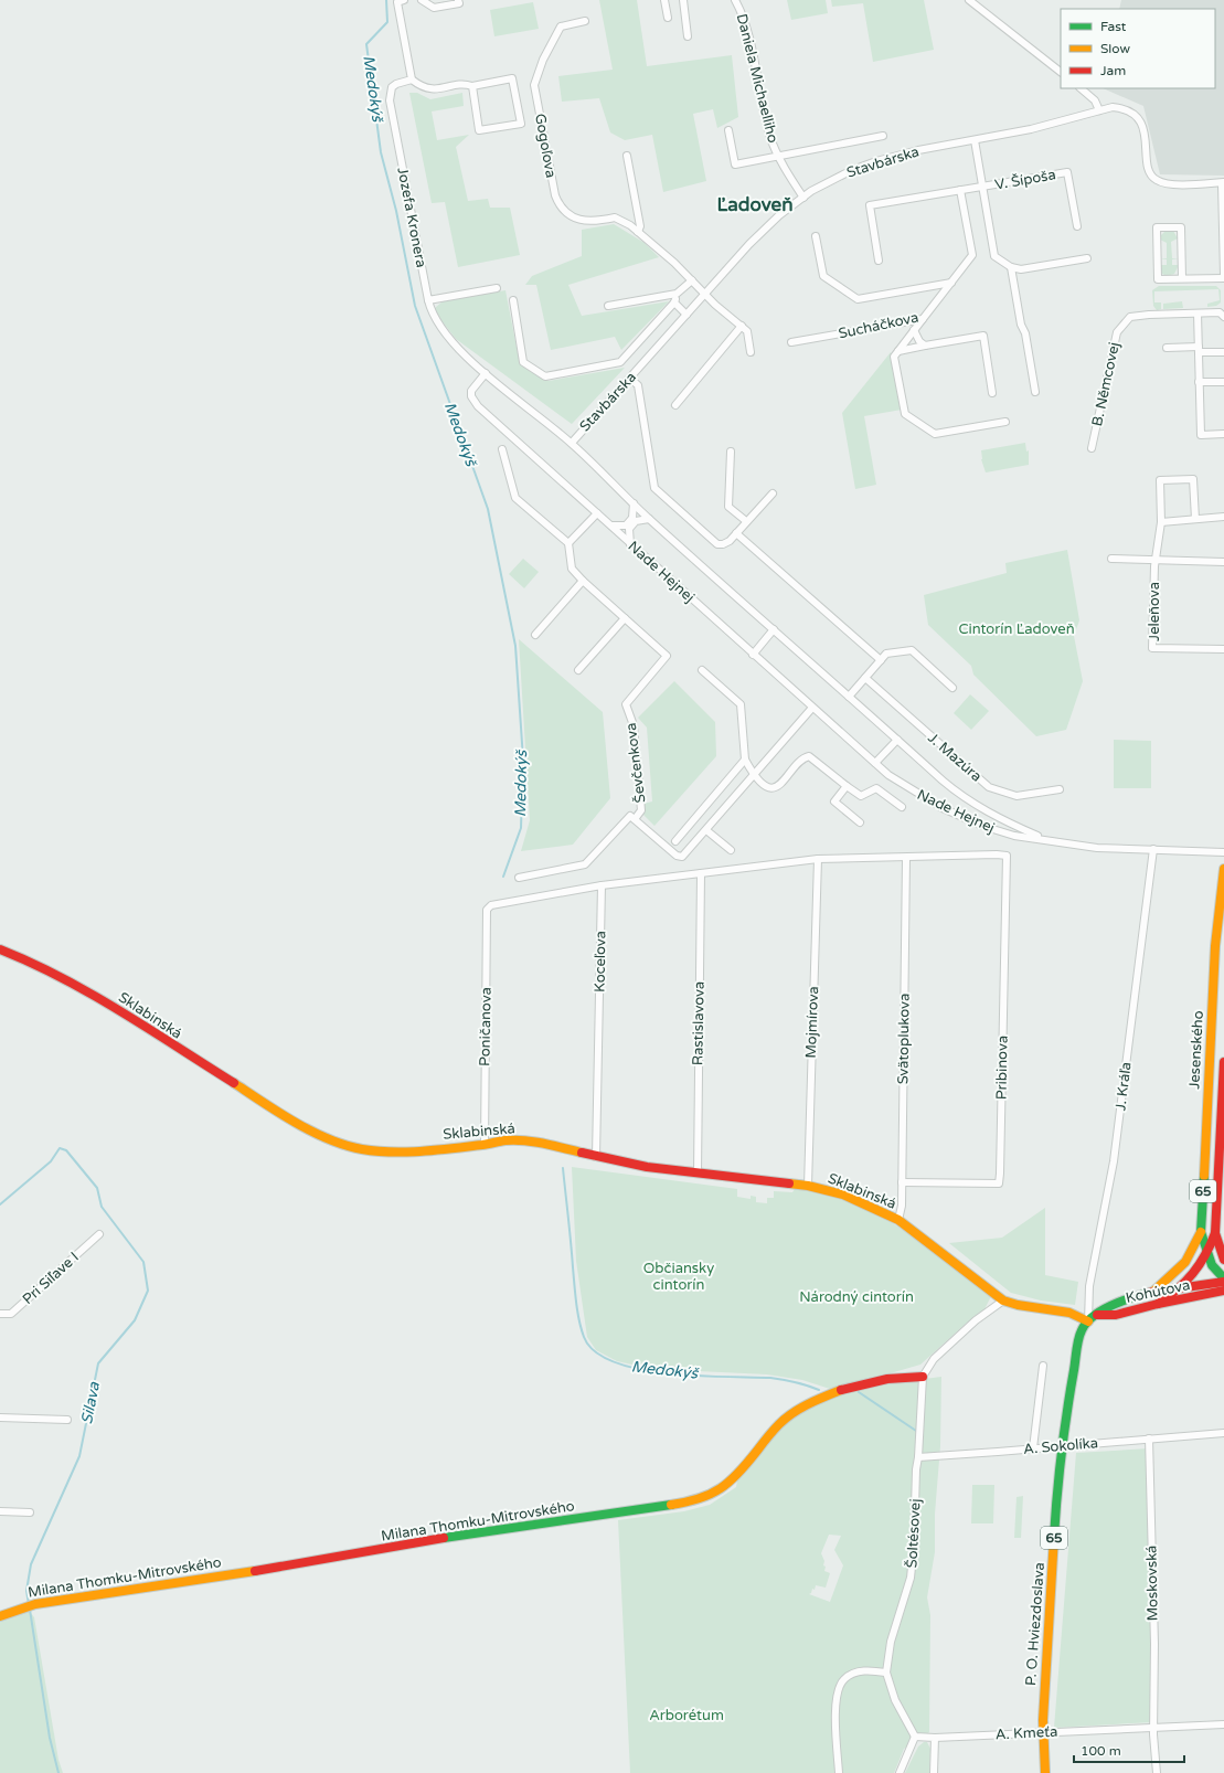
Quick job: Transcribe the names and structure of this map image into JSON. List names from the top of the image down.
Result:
{
  "streets": {
    "street": [
      "Daniela Michaelliho",
      "Gogoľova",
      "Stavbárska",
      "V. Šípoša",
      "Jozefa Kronera",
      "Sucháčkova",
      "B. Němcovej",
      "Nade Hejnej",
      "Jeleňova",
      "J. Mazúra",
      "Ševčenkova",
      "Koceľova",
      "Sklabinská",
      "Mojmírova",
      "Rastislavova",
      "Poničanova",
      "Svätoplukova",
      "Jesenského",
      "Pribinova",
      "J. Kráľa",
      "65",
      "Pri Siľave I",
      "Kohútova",
      "A. Sokolíka",
      "Milana Thomku-Mitrovského",
      "Šoltésovej",
      "Moskovská",
      "P. O. Hviezdoslava",
      "A. Kmeťa"
    ]
  },
  "crossings": [
    ["Daniela Michaelliho", "Stavbárska"],
    ["Gogoľova", "Stavbárska"],
    ["Stavbárska", "V. Šípoša"],
    ["Stavbárska", "Nade Hejnej"],
    ["Jozefa Kronera", "Nade Hejnej"],
    ["Nade Hejnej", "J. Kráľa"],
    ["Koceľova", "Sklabinská"],
    ["Koceľova", "Poničanova"],
    ["Sklabinská", "Mojmírova"],
    ["Sklabinská", "Rastislavova"],
    ["Sklabinská", "Poničanova"],
    ["Sklabinská", "Svätoplukova"],
    ["Sklabinská", "Šoltésovej"],
    ["Svätoplukova", "Pribinova"],
    ["Jesenského", "Kohútova"],
    ["J. Kráľa", "Kohútova"],
    ["J. Kráľa", "P. O. Hviezdoslava"],
    ["Kohútova", "P. O. Hviezdoslava"],
    ["A. Sokolíka", "Šoltésovej"],
    ["A. Sokolíka", "Moskovská"],
    ["A. Sokolíka", "P. O. Hviezdoslava"],
    ["Milana Thomku-Mitrovského", "Šoltésovej"],
    ["Moskovská", "A. Kmeťa"],
    ["P. O. Hviezdoslava", "A. Kmeťa"]
  ],
  "districts": ["Ľadoveň"],
  "water": ["Medokýš", "Silava"],
  "parks": [
    "Cintorín Ľadoveň",
    "Občiansky cintorín",
    "Národný cintorín",
    "Arborétum"
  ],
  "legend": ["Fast", "Slow", "Jam"],
  "scale_bar": "100 m"
}
